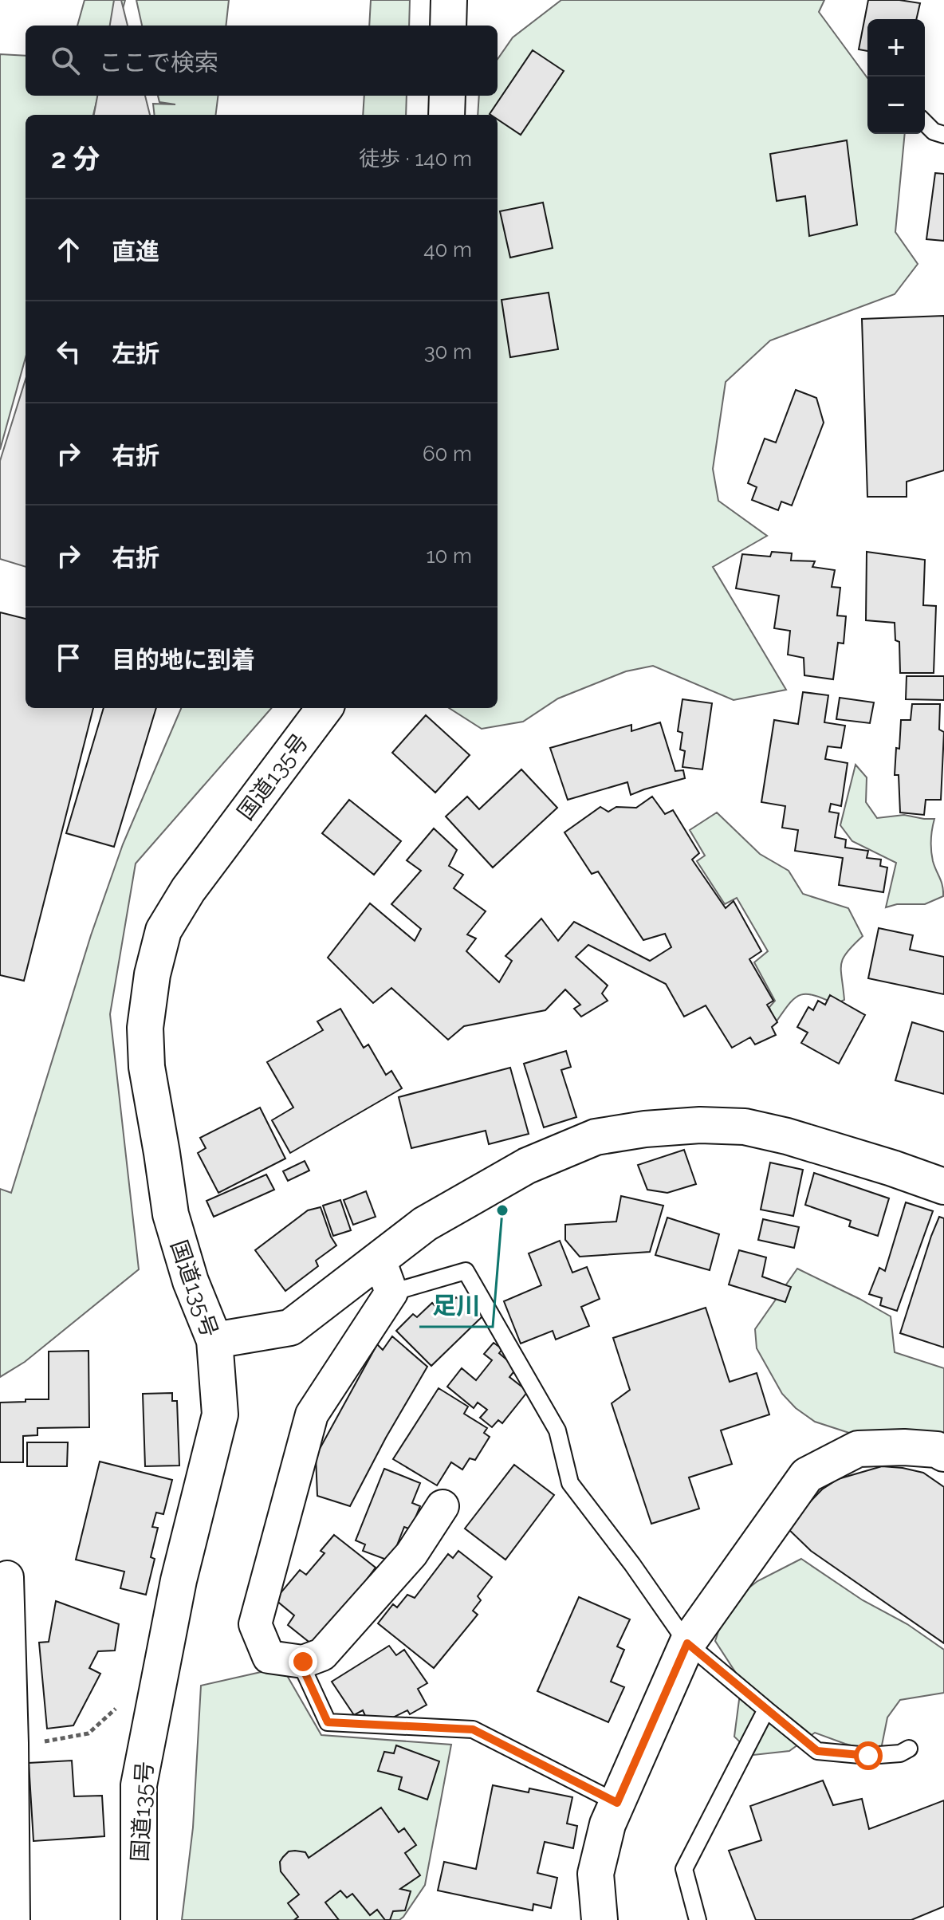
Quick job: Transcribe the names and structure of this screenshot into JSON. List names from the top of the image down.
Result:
{
  "streets": {
    "main road": ["国道135号"]
  },
  "places": ["足川"],
  "page": {
    "map_buttons": ["+", "−"],
    "search": "ここで検索",
    "heading": ["2 分", "徒歩 · 140 m"],
    "list": [
      ["直進", "40 m"],
      ["左折", "30 m"],
      ["右折", "60 m"],
      ["右折", "10 m"],
      "目的地に到着"
    ]
  }
}
